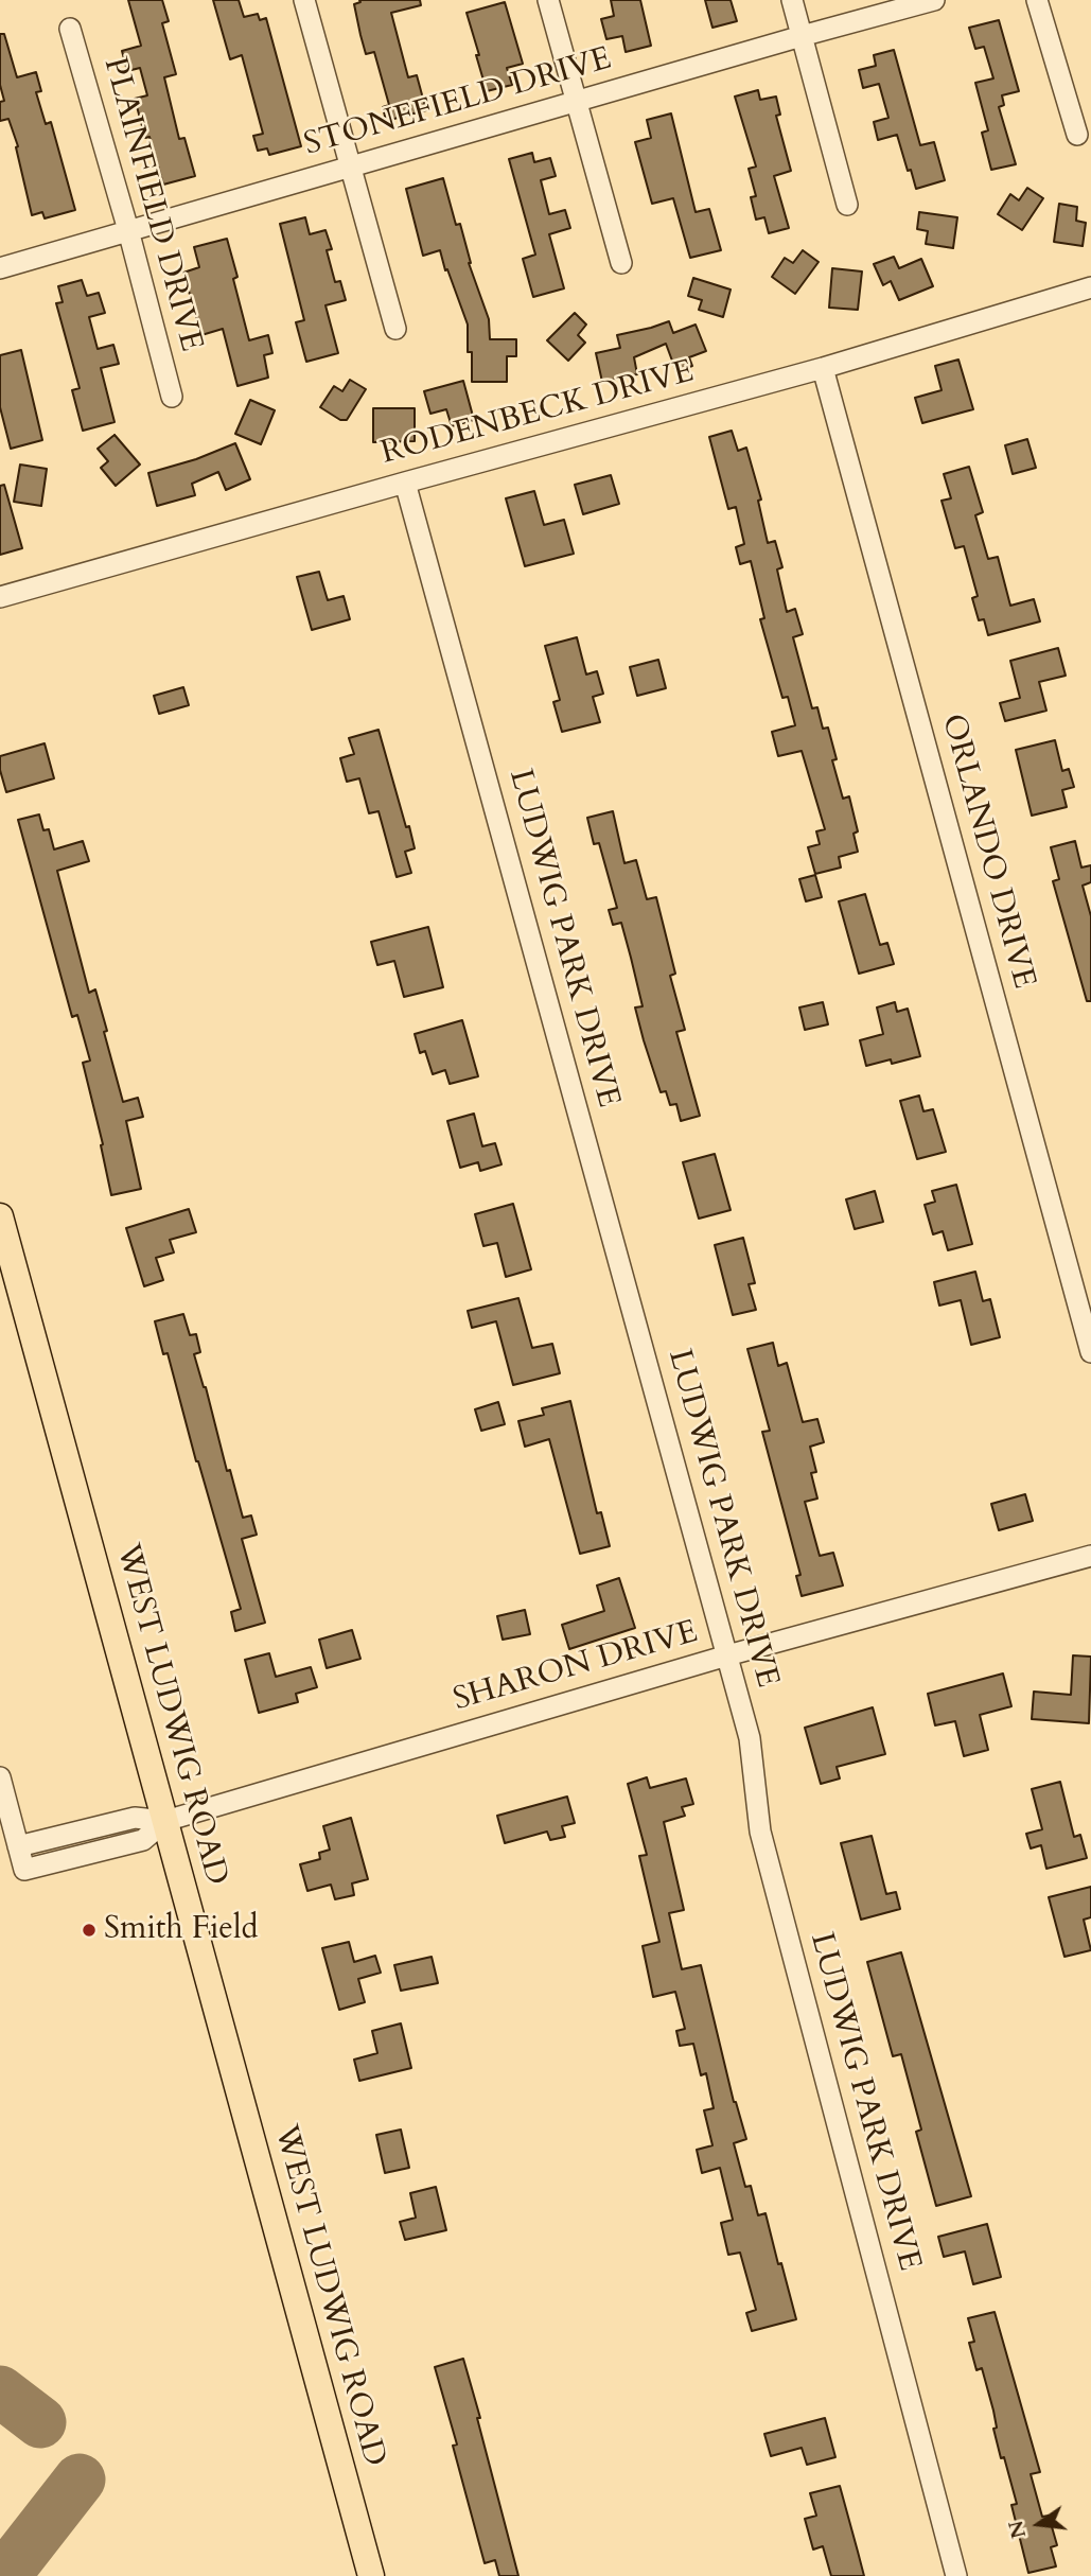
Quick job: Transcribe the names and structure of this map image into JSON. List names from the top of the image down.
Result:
{
  "streets": {
    "main road": ["WEST LUDWIG ROAD"],
    "street": [
      "STONEFIELD DRIVE",
      "PLAINFIELD DRIVE",
      "RODENBECK DRIVE",
      "ORLANDO DRIVE",
      "LUDWIG PARK DRIVE",
      "SHARON DRIVE"
    ]
  },
  "crossings": [
    ["STONEFIELD DRIVE", "PLAINFIELD DRIVE"],
    ["RODENBECK DRIVE", "ORLANDO DRIVE"],
    ["RODENBECK DRIVE", "LUDWIG PARK DRIVE"],
    ["LUDWIG PARK DRIVE", "SHARON DRIVE"],
    ["SHARON DRIVE", "WEST LUDWIG ROAD"]
  ],
  "places": ["Smith Field"],
  "north": "left"
}
